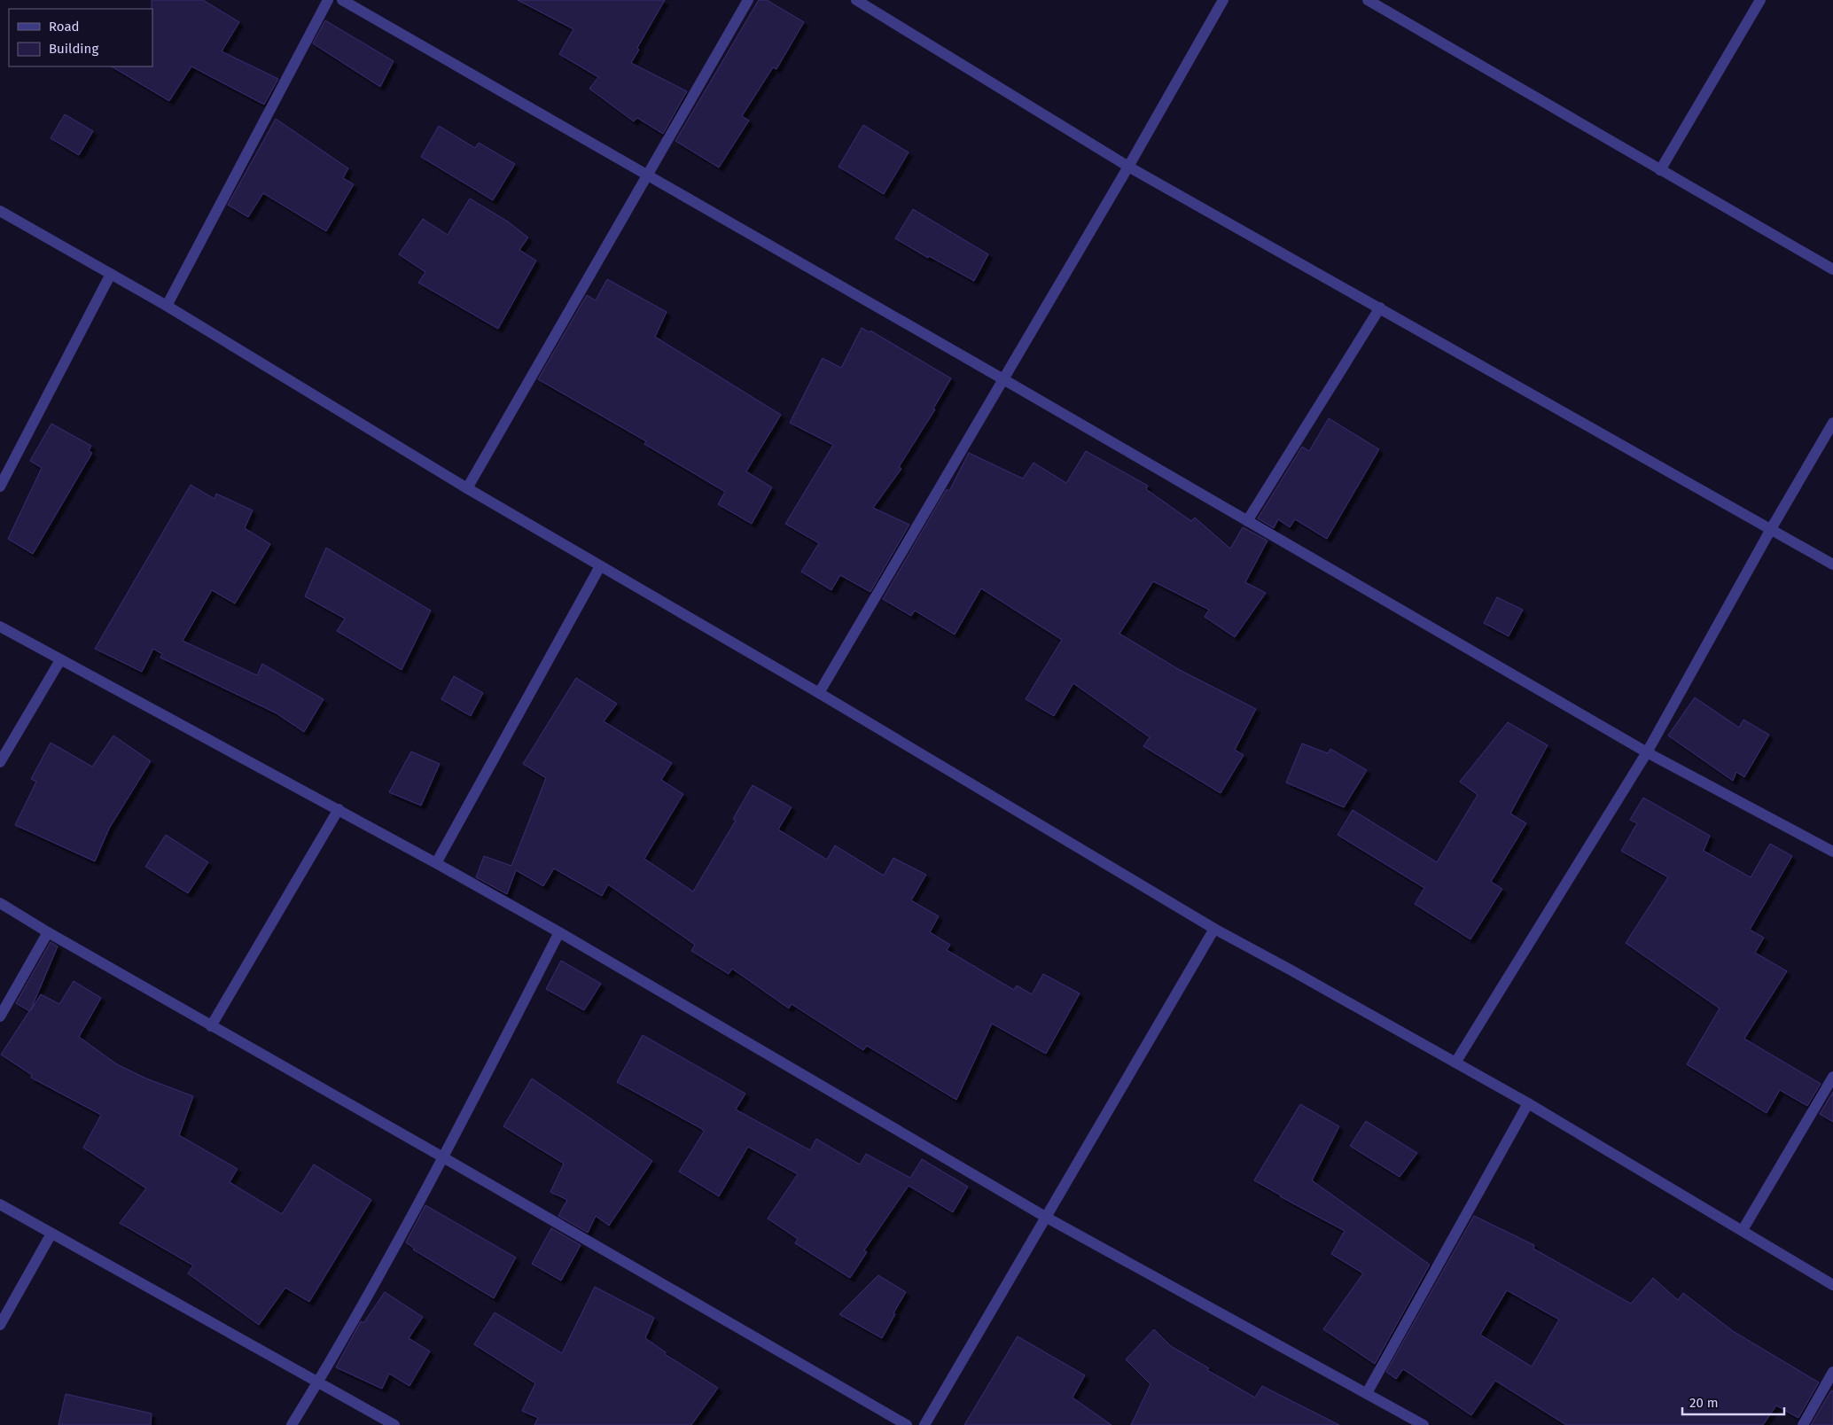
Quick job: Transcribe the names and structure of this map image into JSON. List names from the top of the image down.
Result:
{
  "legend": ["Road", "Building"],
  "scale_bar": "20 m"
}
